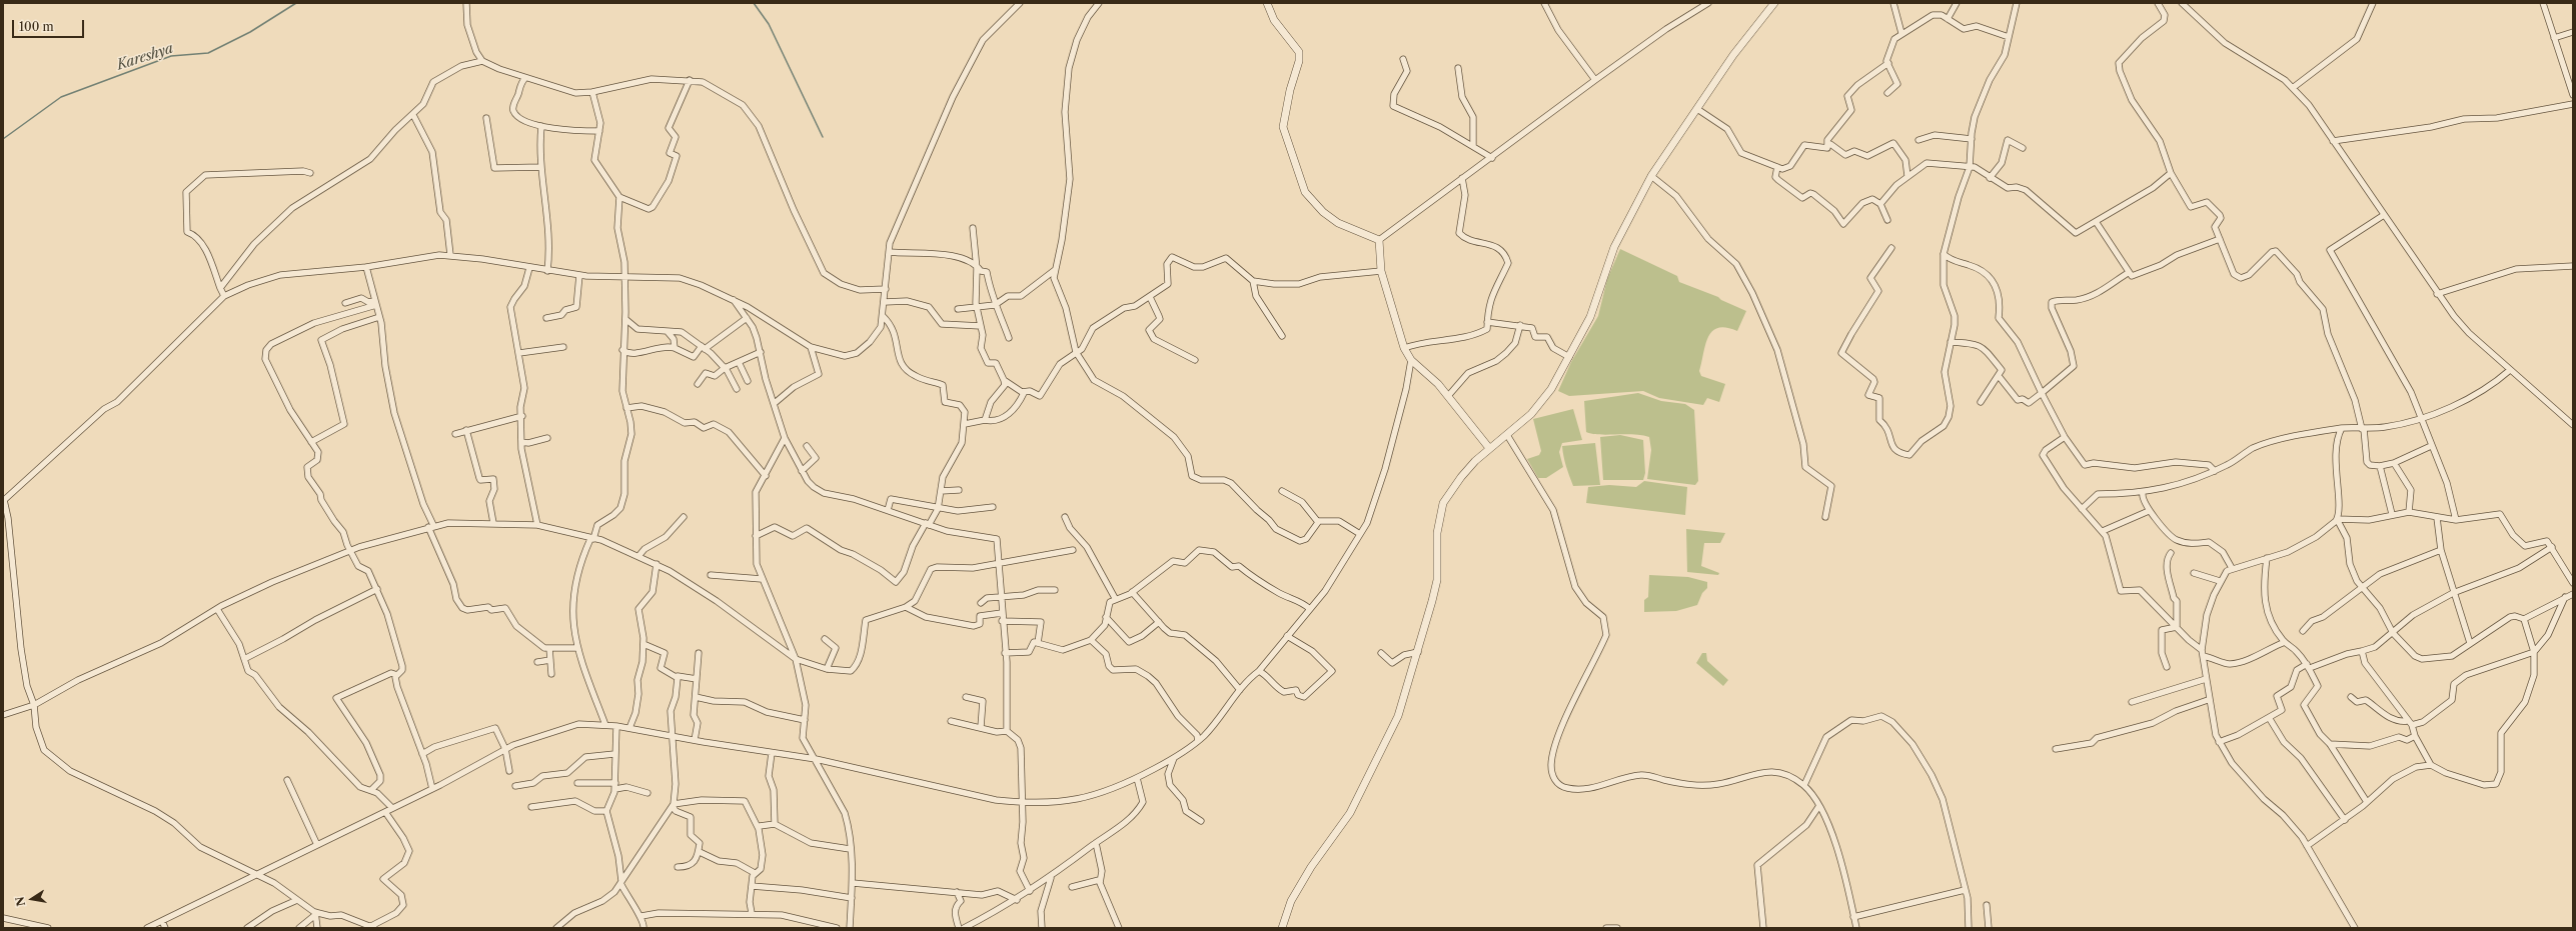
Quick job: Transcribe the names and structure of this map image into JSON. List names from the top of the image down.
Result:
{
  "water": ["Kareshya"],
  "scale_bar": "100 m",
  "north": "left"
}
